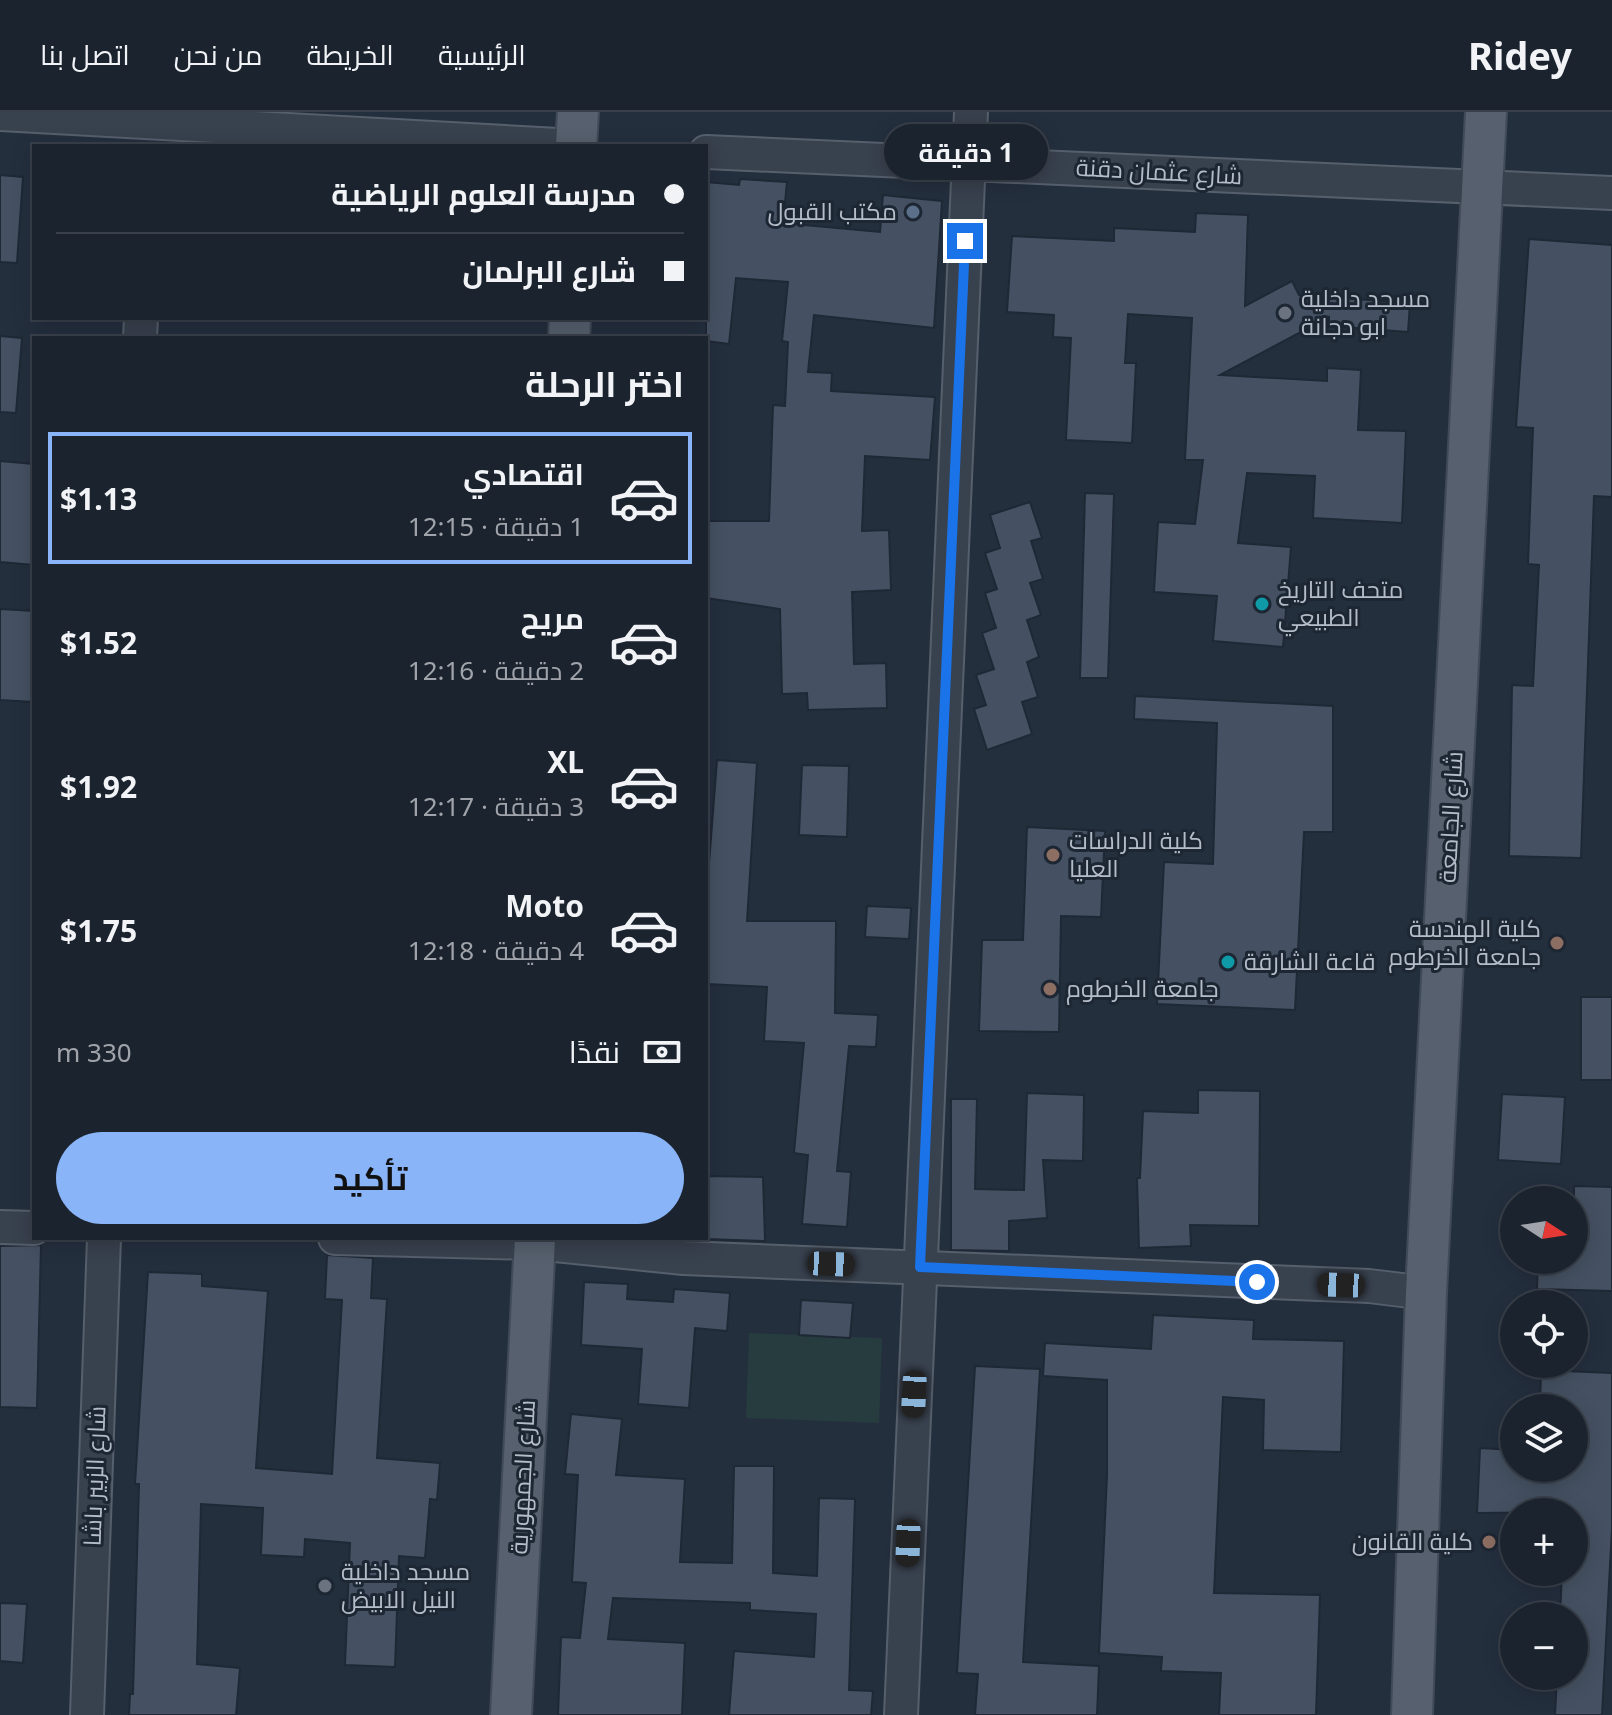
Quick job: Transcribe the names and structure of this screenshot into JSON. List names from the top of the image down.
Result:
{
  "streets": {
    "main road": ["شارع الجامعة", "شارع الجمهورية"],
    "street": ["شارع عثمان دقنة", "شارع الزبير باشا"]
  },
  "crossings": [
    ["شارع عثمان دقنة", "شارع الجامعة"]
  ],
  "places": [
    "مكتب القبول",
    "مسجد داخلية ابو دجانة",
    "متحف التاريخ الطبيعي",
    "كلية الدراسات العليا",
    "كلية الهندسة جامعة الخرطوم",
    "قاعة الشارقة",
    "جامعة الخرطوم",
    "كلية القانون",
    "مسجد داخلية النيل الابيض"
  ],
  "north": "right",
  "page": {
    "header": "Ridey",
    "nav": [
      "الرئيسية",
      "الخريطة",
      "من نحن",
      "اتصل بنا"
    ],
    "bubble": "1 دقيقة",
    "banner": ["مدرسة العلوم الرياضية", "شارع البرلمان"],
    "heading": "اختر الرحلة",
    "list": [
      {
        "name": "اقتصادي",
        "note": "1 دقيقة · 12:15",
        "value": "$1.13"
      },
      {
        "name": "مريح",
        "note": "2 دقيقة · 12:16",
        "value": "$1.52"
      },
      {
        "name": "XL",
        "note": "3 دقيقة · 12:17",
        "value": "$1.92"
      },
      {
        "name": "Moto",
        "note": "4 دقيقة · 12:18",
        "value": "$1.75"
      }
    ],
    "pay": ["نقدًا", "330 m"],
    "buttons": "تأكيد",
    "map_buttons": ["+", "−"]
  }
}
